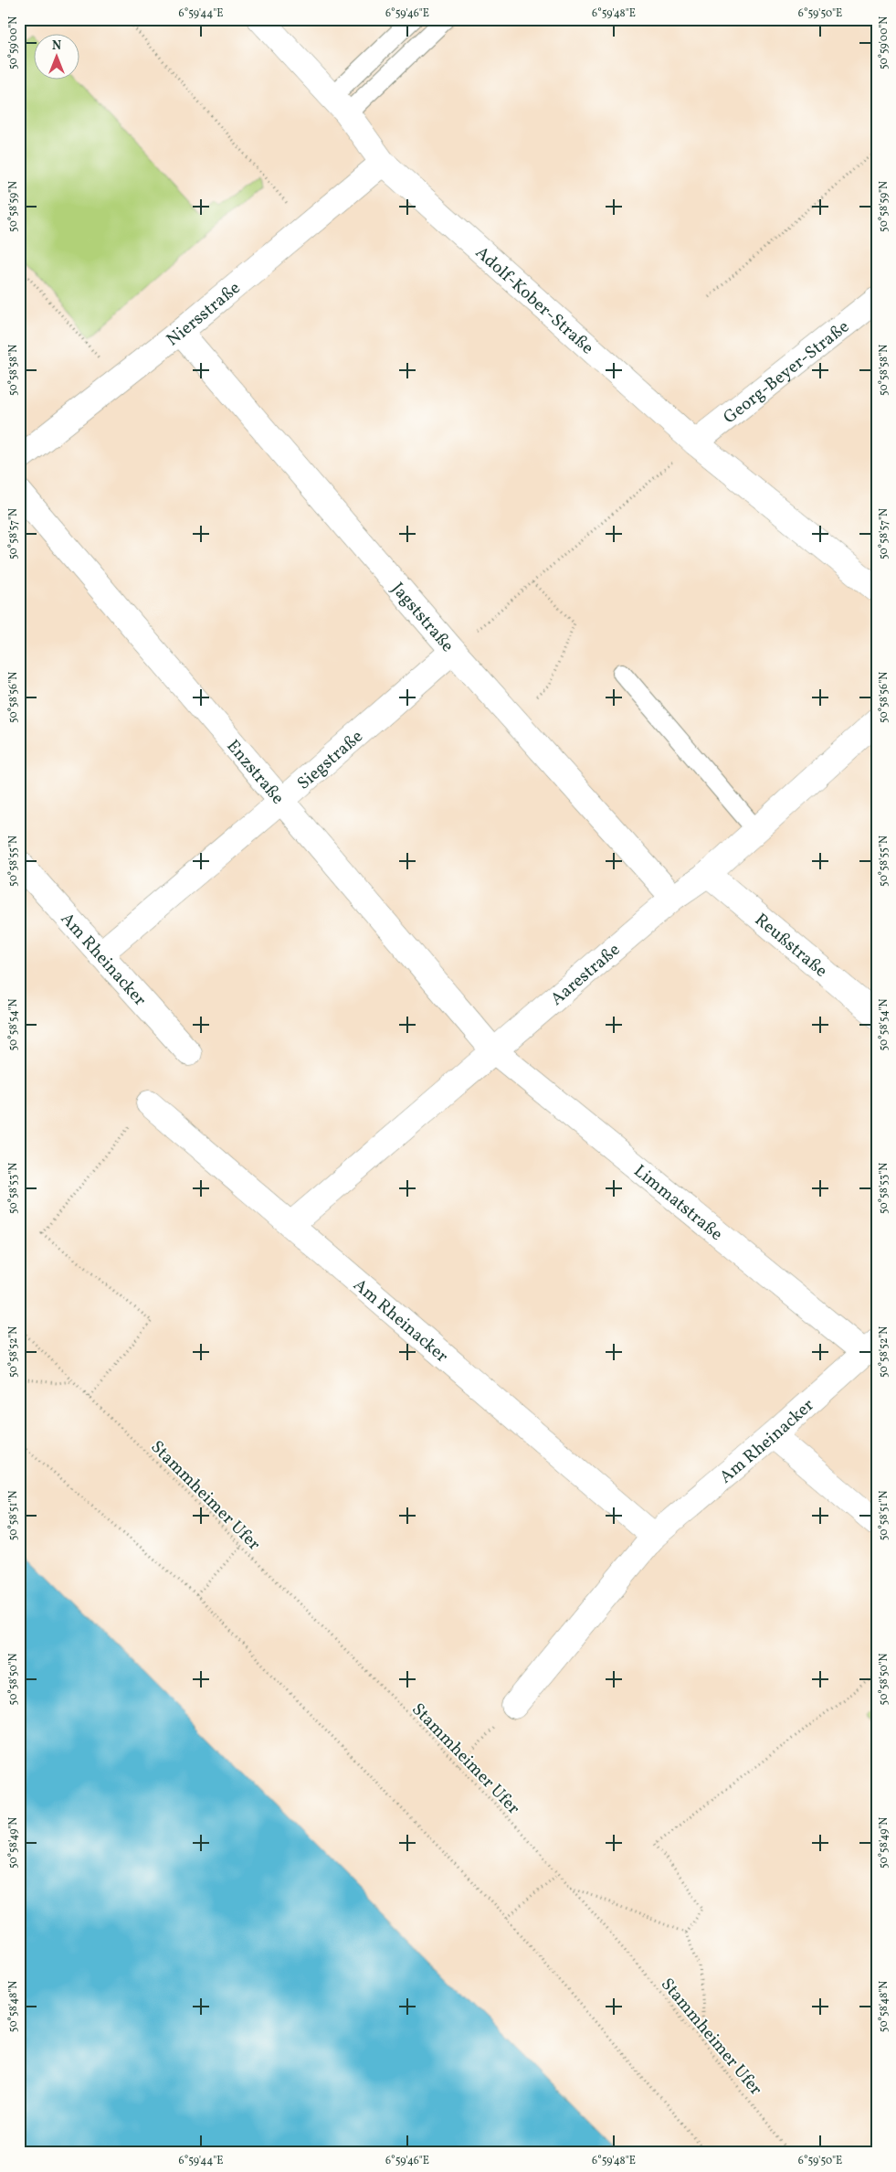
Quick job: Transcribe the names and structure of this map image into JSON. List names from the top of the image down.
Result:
{
  "streets": {
    "street": [
      "Adolf-Kober-Straße",
      "Niersstraße",
      "Georg-Beyer-Straße",
      "Jagststraße",
      "Siegstraße",
      "Enzstraße",
      "Reußstraße",
      "Am Rheinacker",
      "Aarestraße",
      "Limmatstraße"
    ],
    "path": ["Stammheimer Ufer"]
  },
  "crossings": [
    ["Adolf-Kober-Straße", "Niersstraße"],
    ["Adolf-Kober-Straße", "Georg-Beyer-Straße"],
    ["Niersstraße", "Jagststraße"],
    ["Jagststraße", "Siegstraße"],
    ["Jagststraße", "Aarestraße"],
    ["Siegstraße", "Enzstraße"],
    ["Siegstraße", "Am Rheinacker"],
    ["Enzstraße", "Aarestraße"],
    ["Enzstraße", "Limmatstraße"],
    ["Reußstraße", "Aarestraße"],
    ["Am Rheinacker", "Aarestraße"],
    ["Am Rheinacker", "Limmatstraße"],
    ["Aarestraße", "Limmatstraße"]
  ],
  "north": "top",
  "coordinates": [
    "6°59'44\"E",
    "6°59'46\"E",
    "6°59'48\"E",
    "6°59'50\"E",
    "50°59'00\"N",
    "50°58'59\"N",
    "50°58'58\"N",
    "50°58'57\"N",
    "50°58'56\"N",
    "50°58'55\"N",
    "50°58'54\"N",
    "50°58'53\"N",
    "50°58'52\"N",
    "50°58'51\"N",
    "50°58'50\"N",
    "50°58'49\"N",
    "50°58'48\"N"
  ]
}
